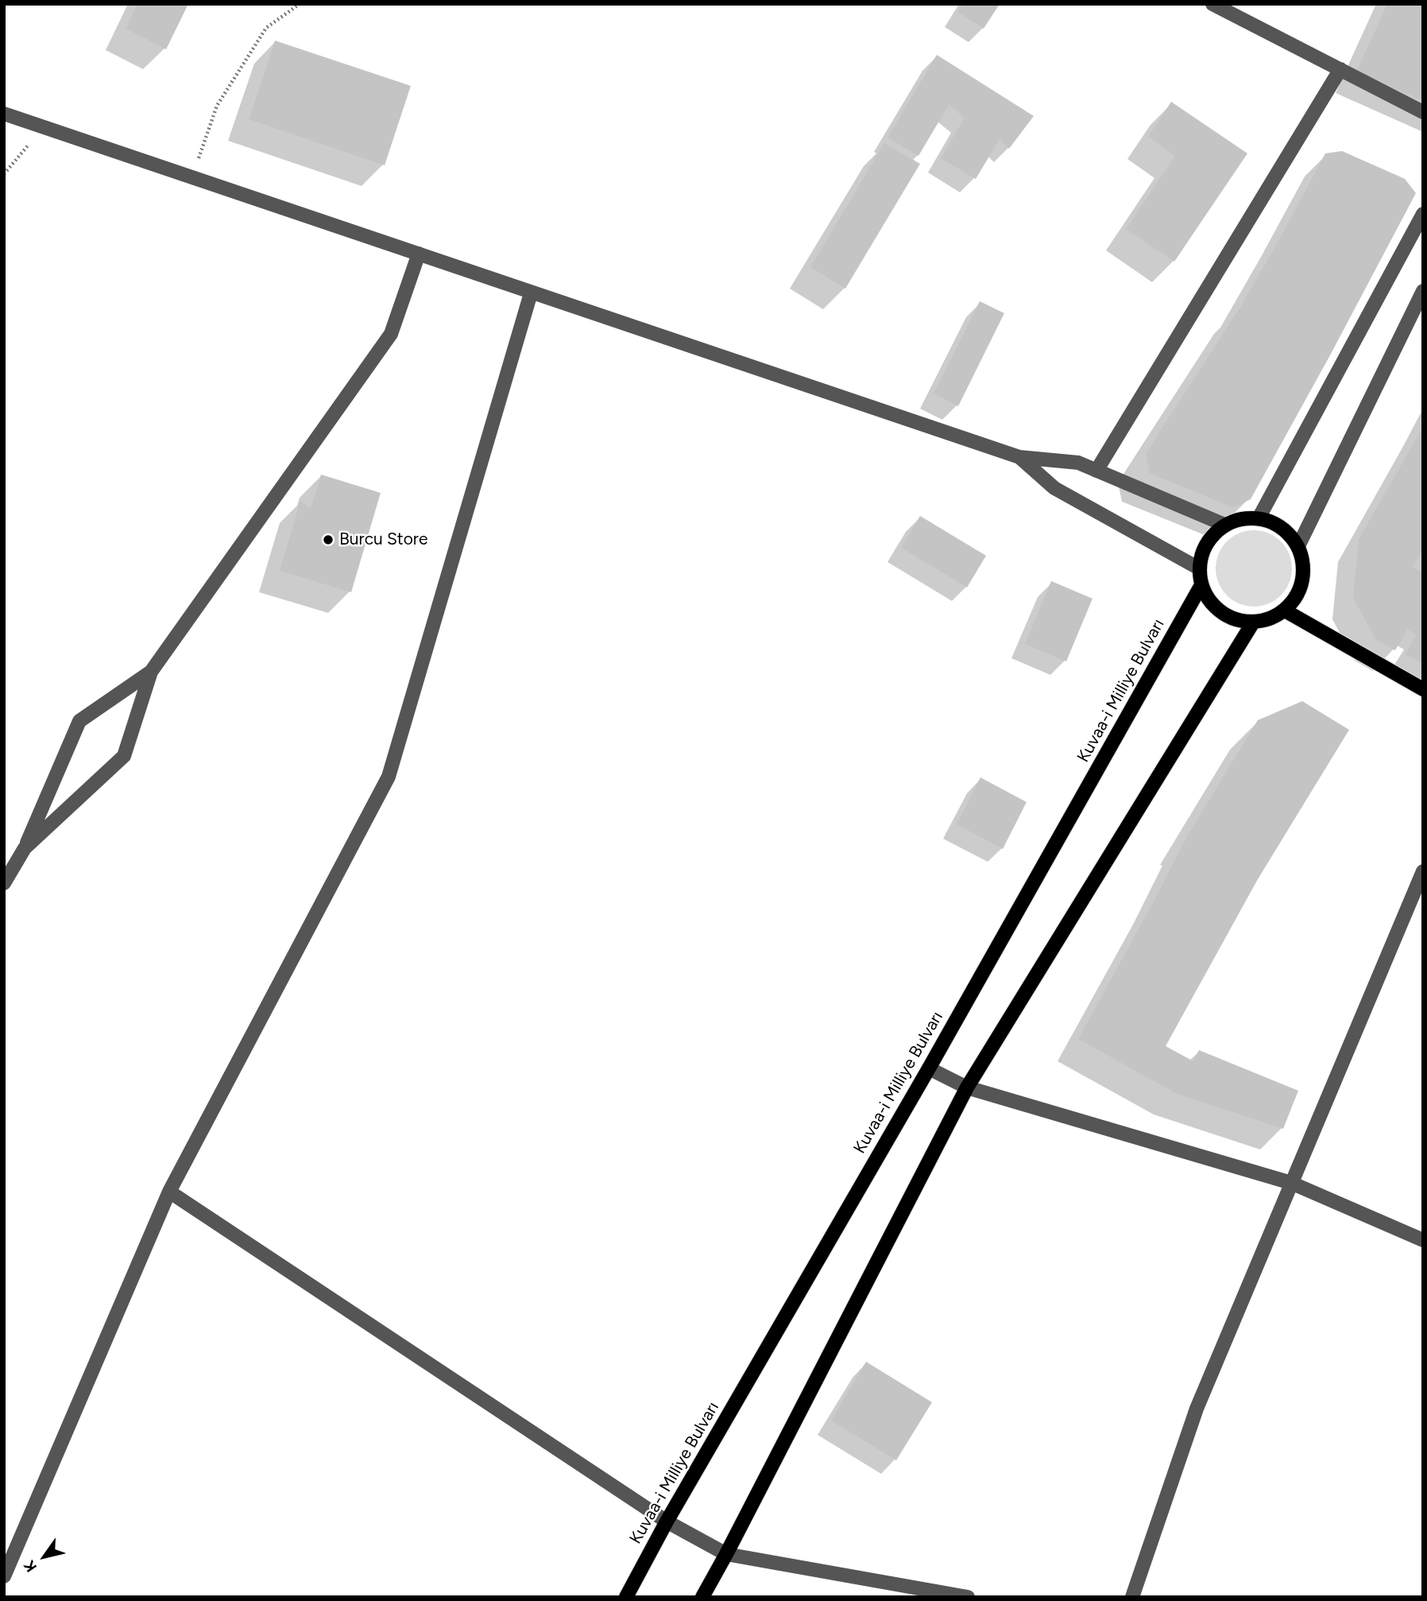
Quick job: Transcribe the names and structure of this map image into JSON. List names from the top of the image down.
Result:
{
  "streets": {
    "main road": ["Kuvaa-i Milliye Bulvarı"]
  },
  "places": ["Burcu Store"],
  "north": "bottom left"
}
